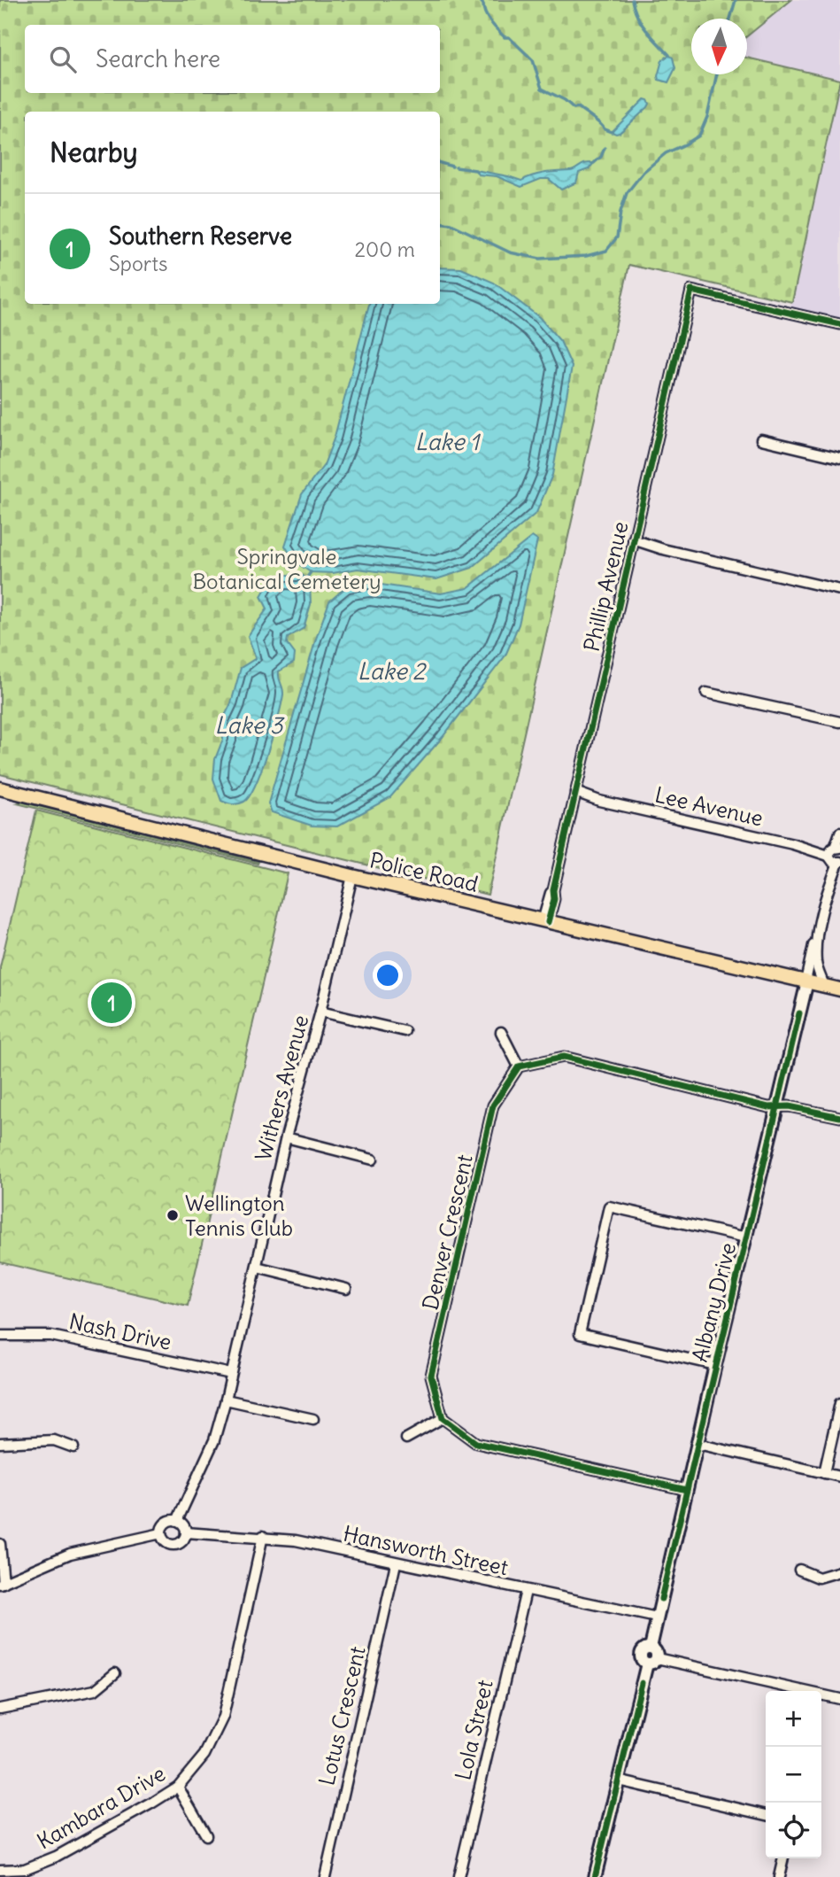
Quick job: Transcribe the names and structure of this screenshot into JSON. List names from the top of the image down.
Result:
{
  "streets": {
    "main road": ["Police Road"],
    "street": [
      "Phillip Avenue",
      "Lee Avenue",
      "Withers Avenue",
      "Denver Crescent",
      "Albany Drive",
      "Nash Drive",
      "Hansworth Street",
      "Lotus Crescent",
      "Lola Street",
      "Kambara Drive"
    ]
  },
  "crossings": [
    ["Phillip Avenue", "Lee Avenue"],
    ["Phillip Avenue", "Police Road"],
    ["Police Road", "Withers Avenue"],
    ["Police Road", "Albany Drive"],
    ["Withers Avenue", "Nash Drive"],
    ["Withers Avenue", "Hansworth Street"],
    ["Albany Drive", "Hansworth Street"],
    ["Hansworth Street", "Lotus Crescent"],
    ["Hansworth Street", "Lola Street"],
    ["Hansworth Street", "Kambara Drive"]
  ],
  "water": ["Lake 1", "Lake 2", "Lake 3"],
  "parks": ["Springvale Botanical Cemetery"],
  "places": ["Wellington Tennis Club"],
  "north": "bottom",
  "page": {
    "search": "Search here",
    "heading": "Nearby",
    "list": [
      {
        "mark": "1",
        "name": "Southern Reserve",
        "note": "Sports",
        "value": "200 m"
      }
    ],
    "pins": "1",
    "map_buttons": ["+", "−"]
  }
}
